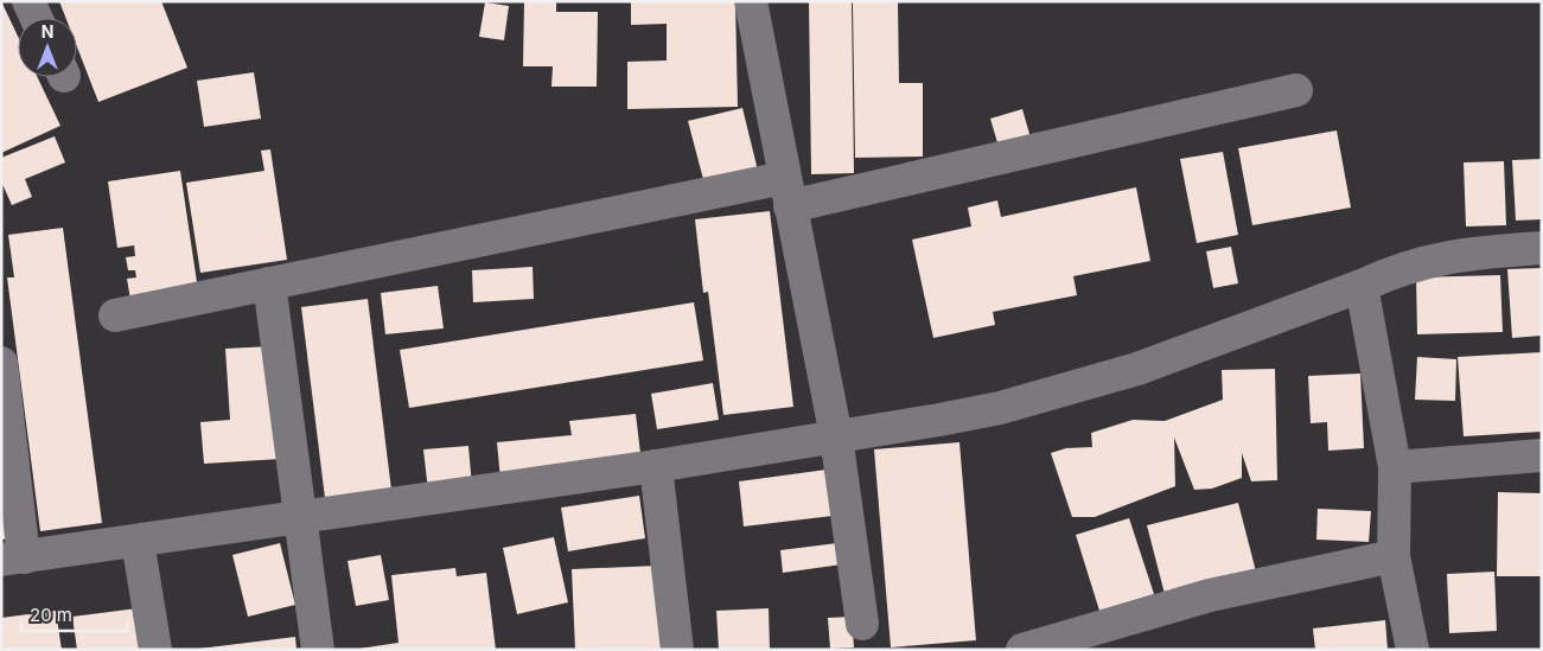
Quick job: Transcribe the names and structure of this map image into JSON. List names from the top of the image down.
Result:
{
  "scale_bar": "20 m",
  "north": "top"
}
